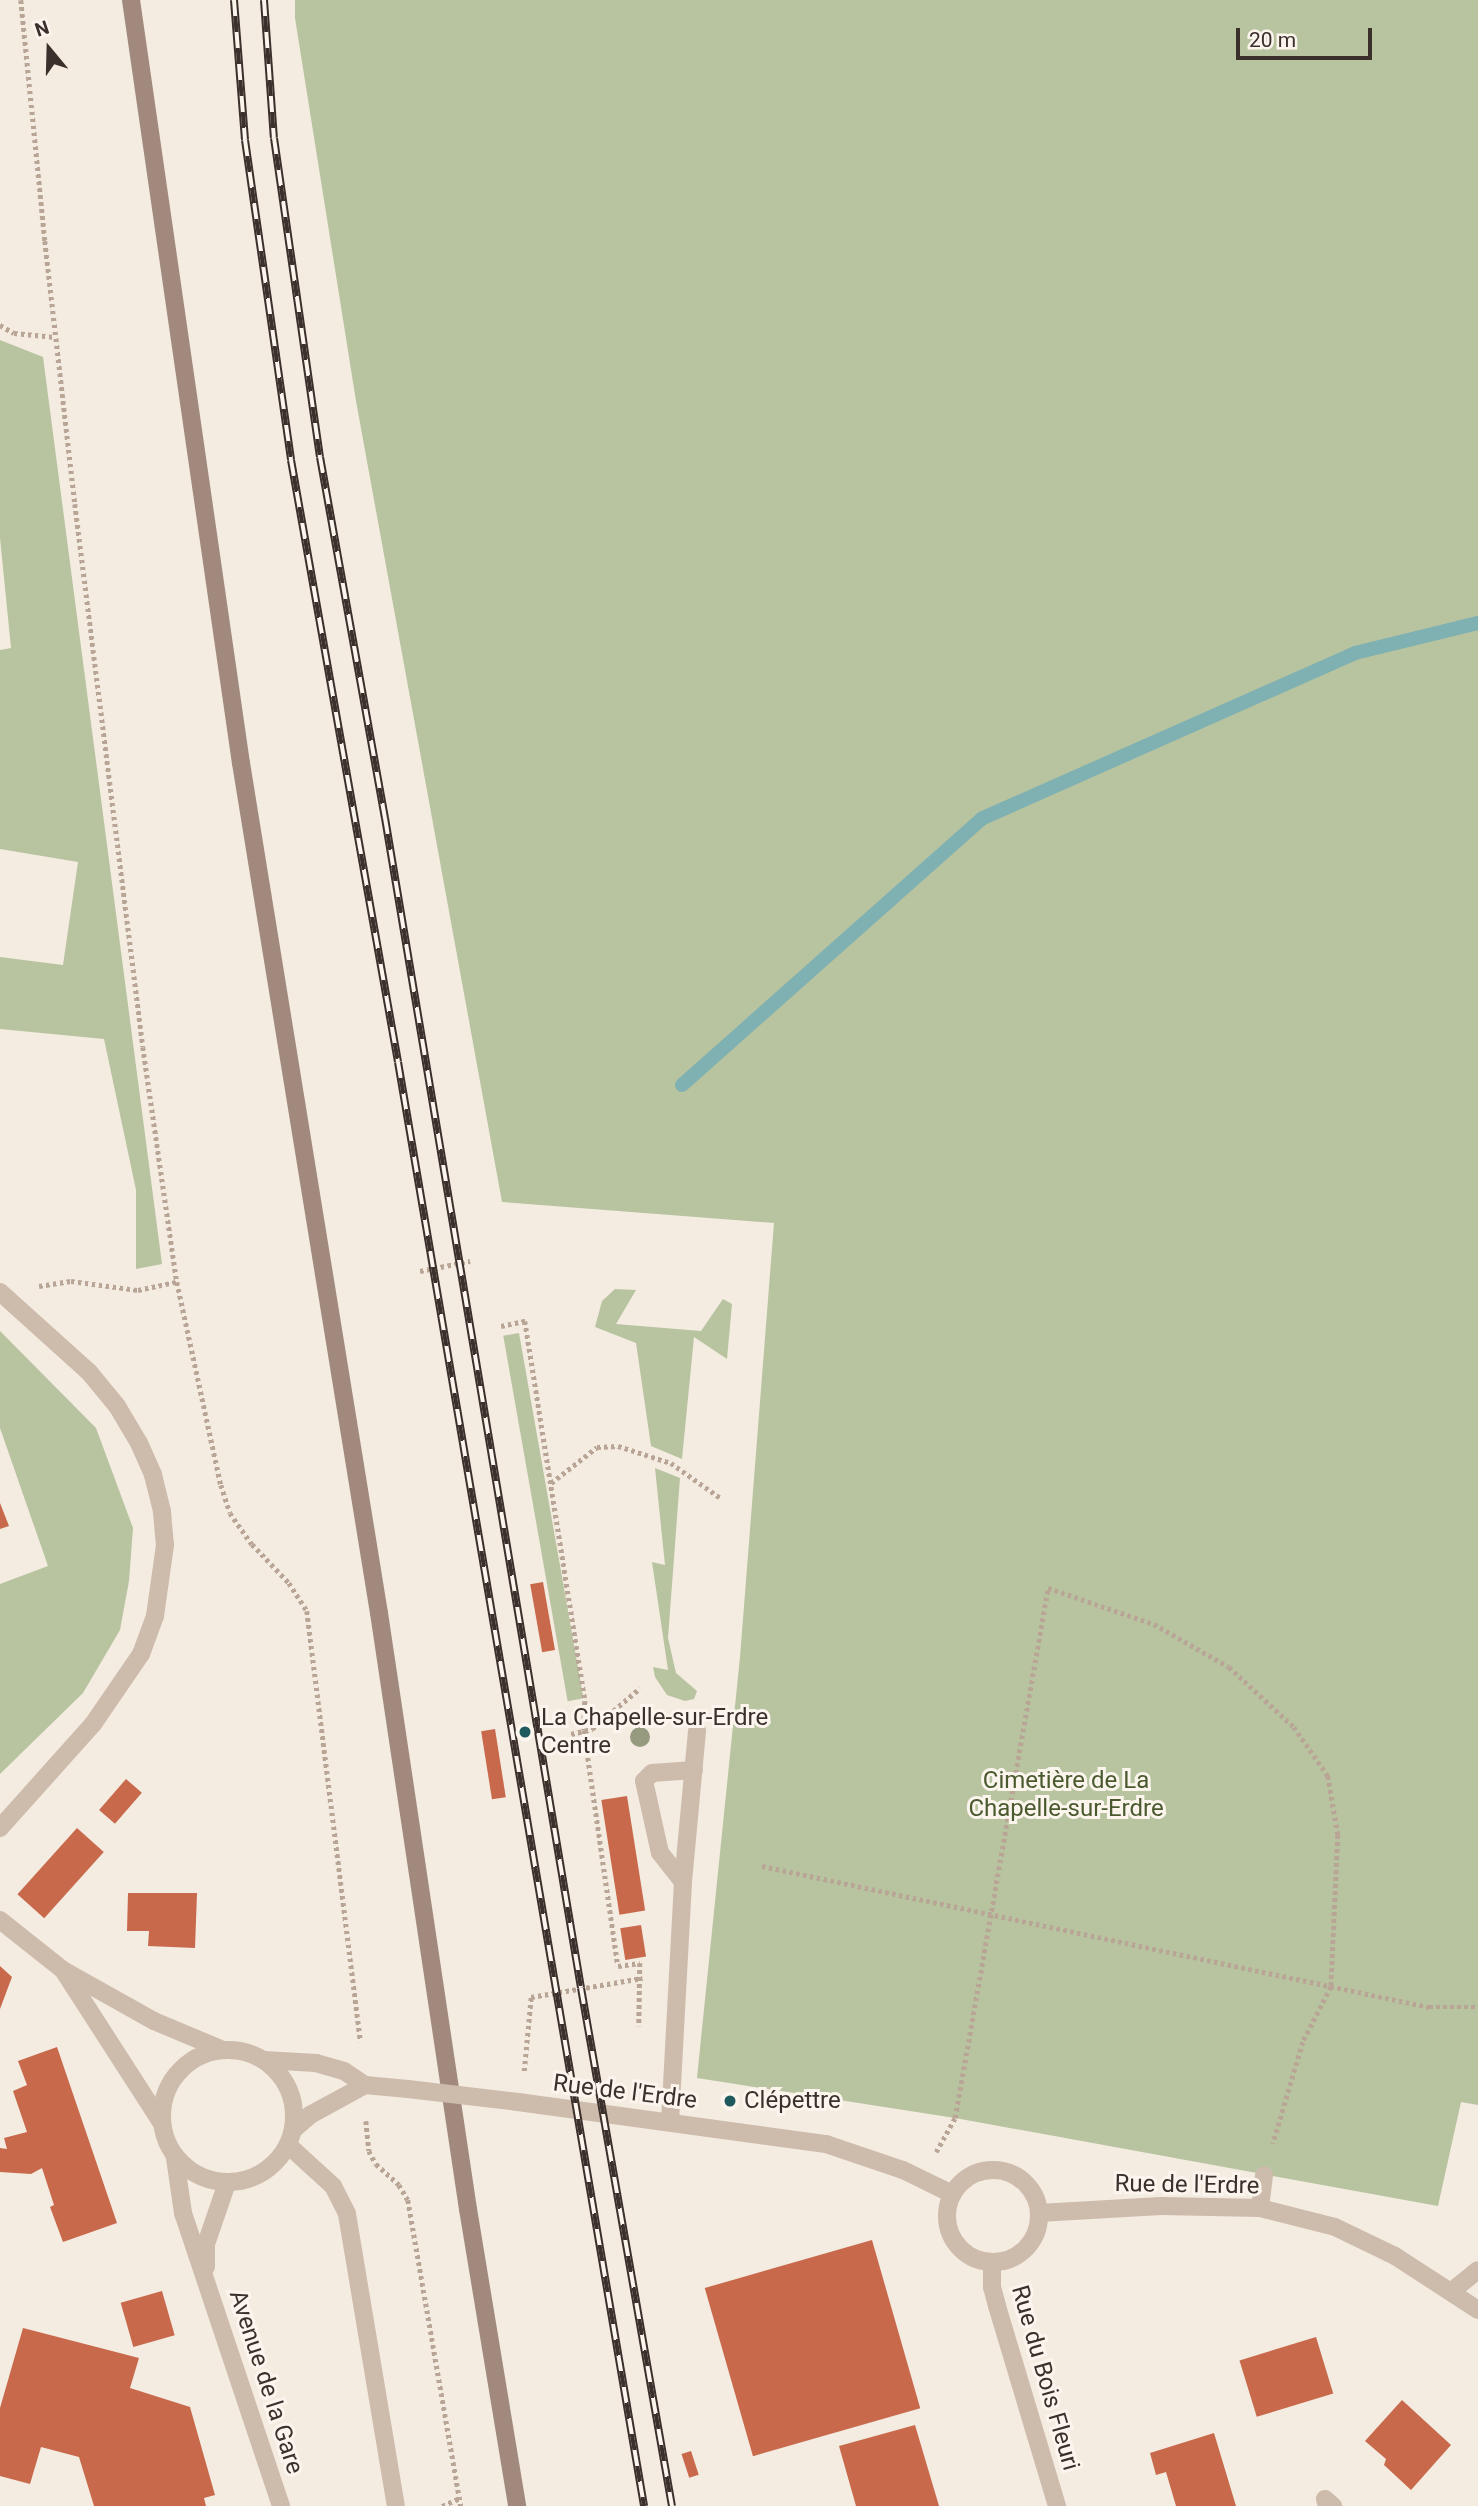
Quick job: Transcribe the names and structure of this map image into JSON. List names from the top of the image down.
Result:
{
  "streets": {
    "street": ["Rue de l'Erdre", "Rue du Bois Fleuri", "Avenue de la Gare"]
  },
  "crossings": [
    ["Rue de l'Erdre", "Rue du Bois Fleuri"],
    ["Rue de l'Erdre", "Avenue de la Gare"]
  ],
  "parks": ["Cimetière de La Chapelle-sur-Erdre"],
  "places": ["La Chapelle-sur-Erdre Centre", "Clépettre"],
  "scale_bar": "20 m",
  "north": "top"
}
